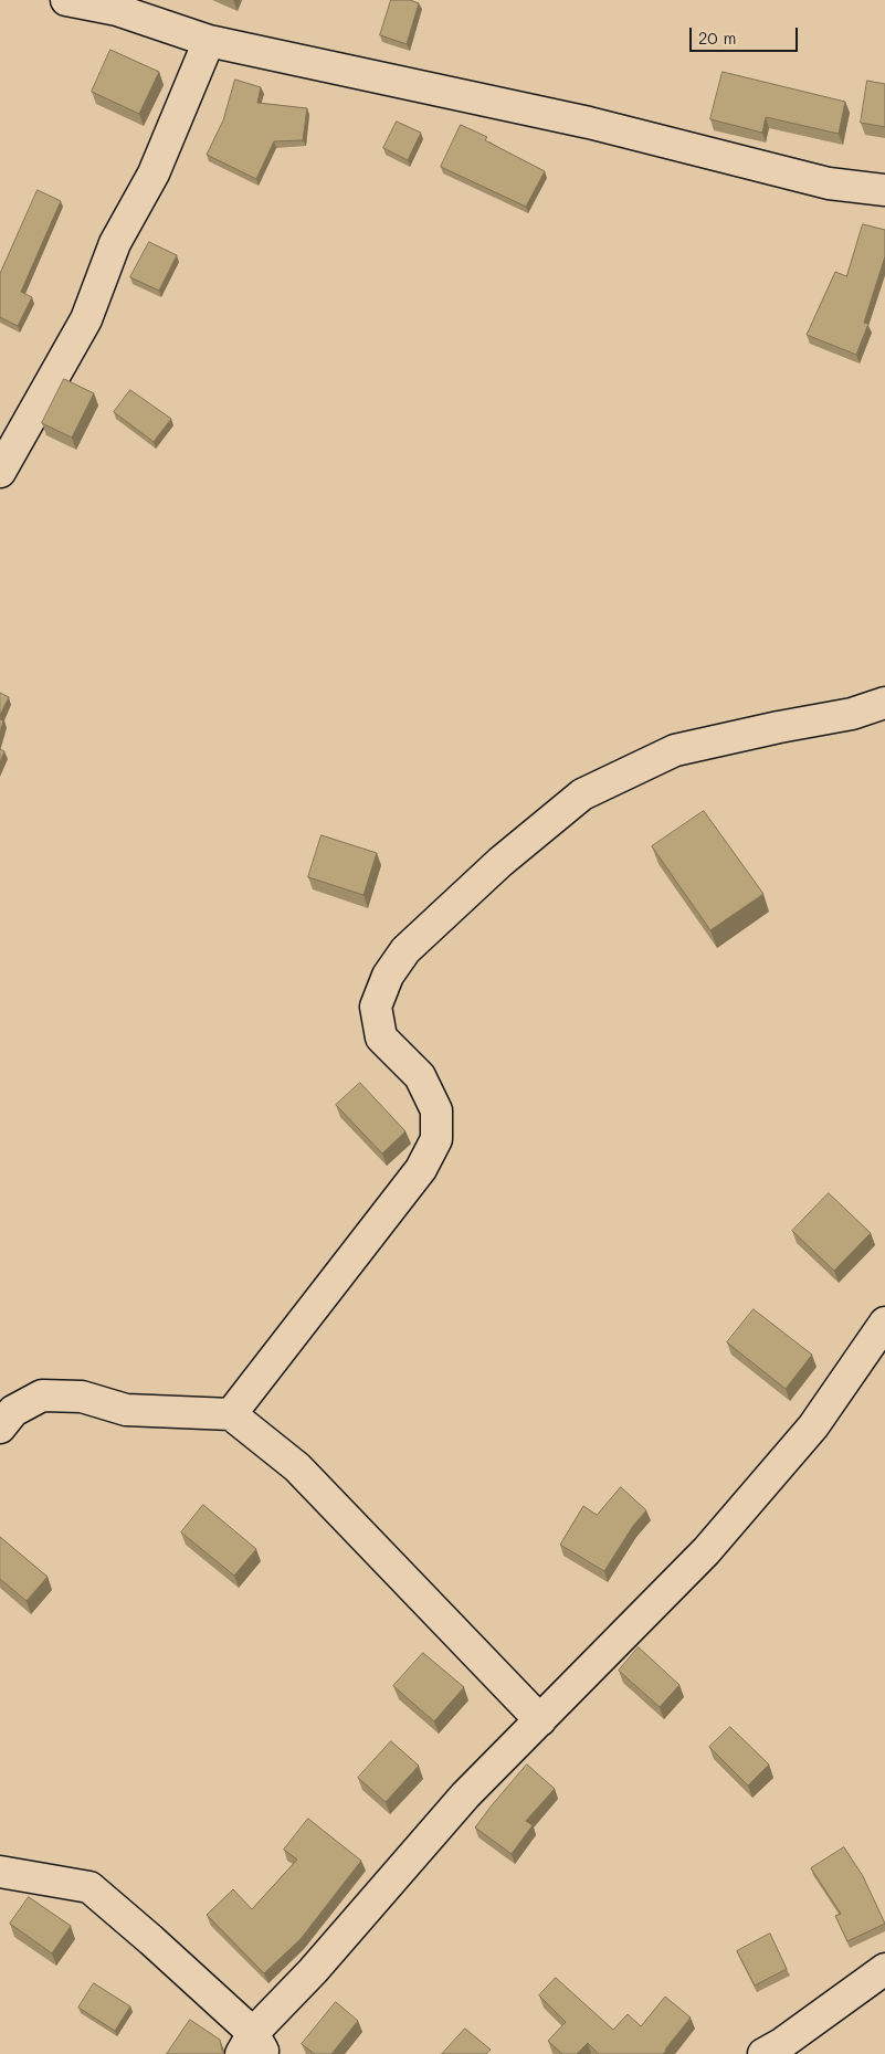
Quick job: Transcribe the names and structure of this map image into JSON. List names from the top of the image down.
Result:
{
  "scale_bar": "20 m"
}
